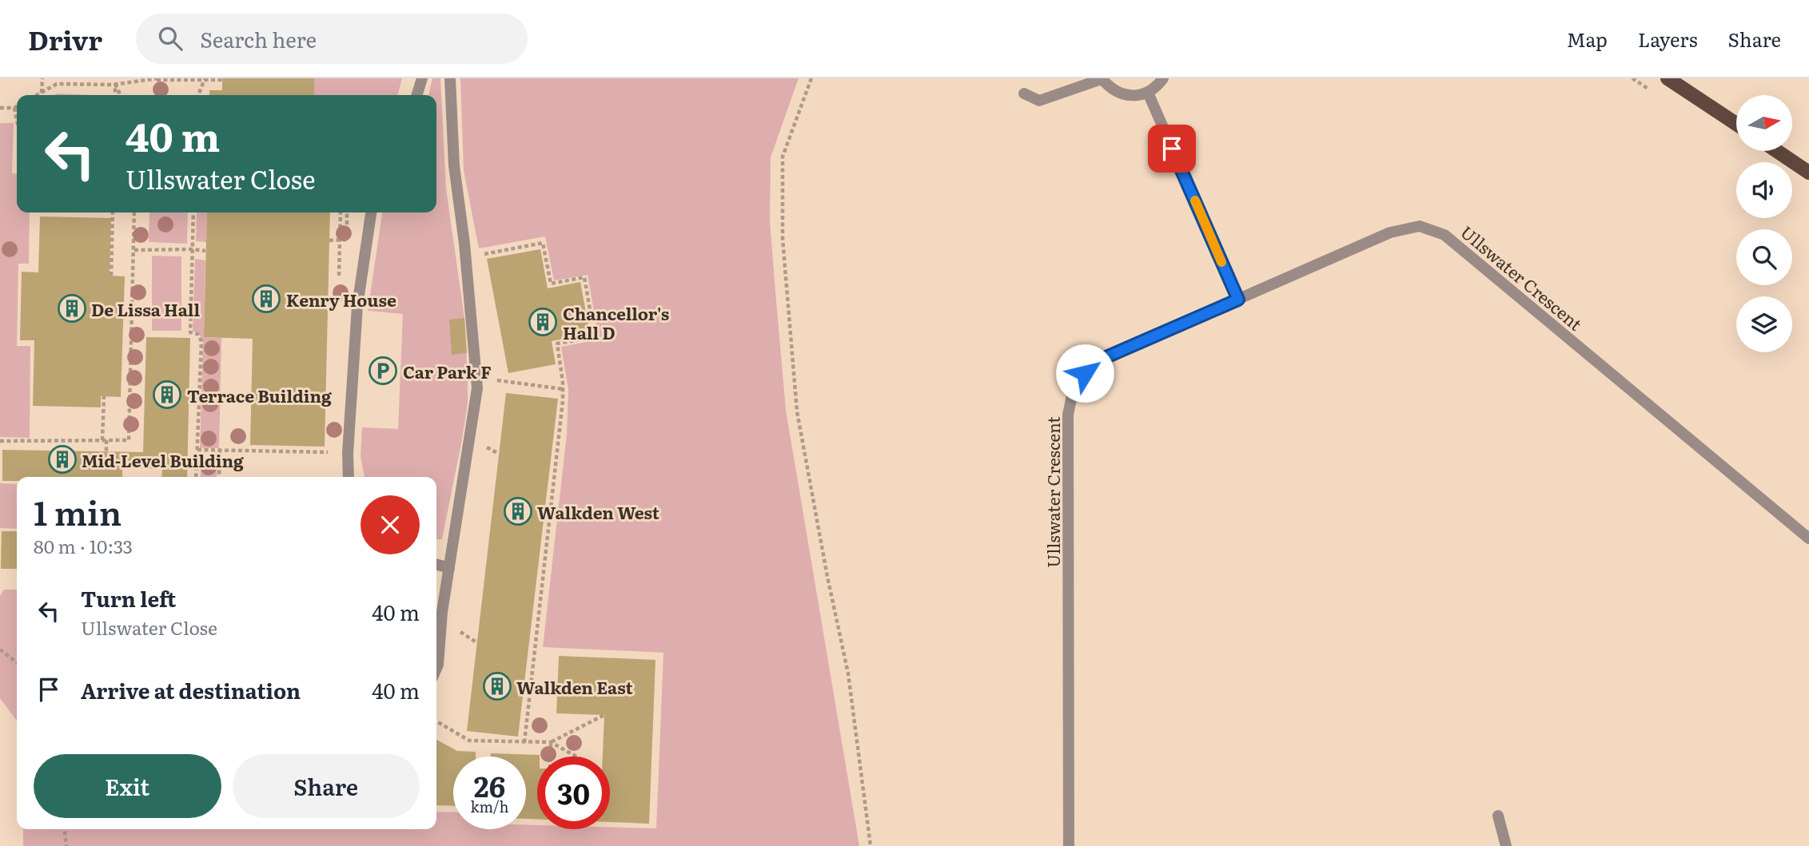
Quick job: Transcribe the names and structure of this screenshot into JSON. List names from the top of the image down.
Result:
{
  "streets": {
    "street": ["Ullswater Crescent"]
  },
  "places": {
    "building": [
      "Kenry House",
      "De Lissa Hall",
      "Chancellor's Hall D",
      "Terrace Building",
      "Mid-Level Building",
      "Walkden West",
      "Walkden East"
    ],
    "parking": ["Car Park F"]
  },
  "north": "right",
  "page": {
    "header": "Drivr",
    "search": "Search here",
    "nav": ["Map", "Layers", "Share"],
    "turn": ["40 m", "Ullswater Close"],
    "heading": ["1 min", "80 m · 10:33"],
    "list": [
      {
        "name": "Turn left",
        "note": "Ullswater Close",
        "value": "40 m"
      },
      {
        "name": "Arrive at destination",
        "value": "40 m"
      }
    ],
    "buttons": ["Exit", "Share"],
    "speed": "26 km/h",
    "limit": "30"
  }
}
